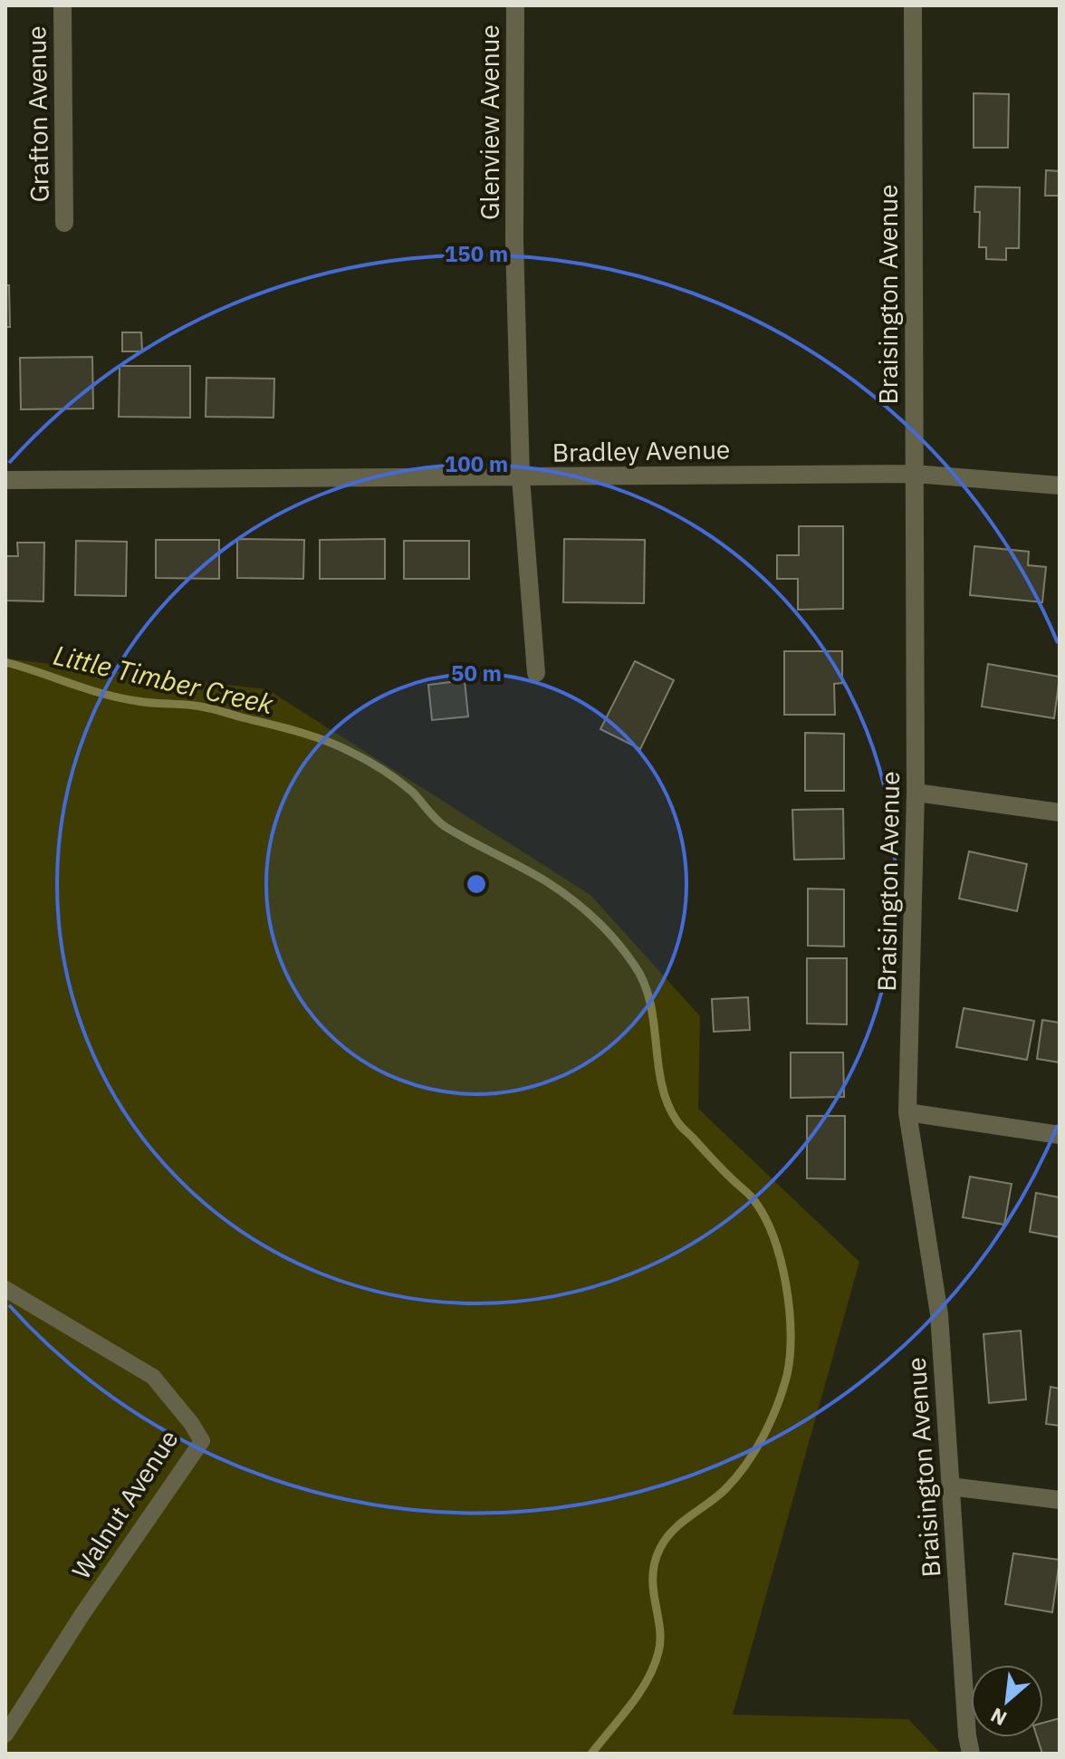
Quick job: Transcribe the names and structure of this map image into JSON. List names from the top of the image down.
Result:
{
  "streets": {
    "street": [
      "Grafton Avenue",
      "Glenview Avenue",
      "Braisington Avenue",
      "Bradley Avenue"
    ],
    "lane": ["Walnut Avenue"]
  },
  "crossings": [
    ["Glenview Avenue", "Bradley Avenue"],
    ["Braisington Avenue", "Bradley Avenue"]
  ],
  "water": ["Little Timber Creek"],
  "north": "bottom left",
  "rings": ["150 m", "100 m", "50 m"]
}
